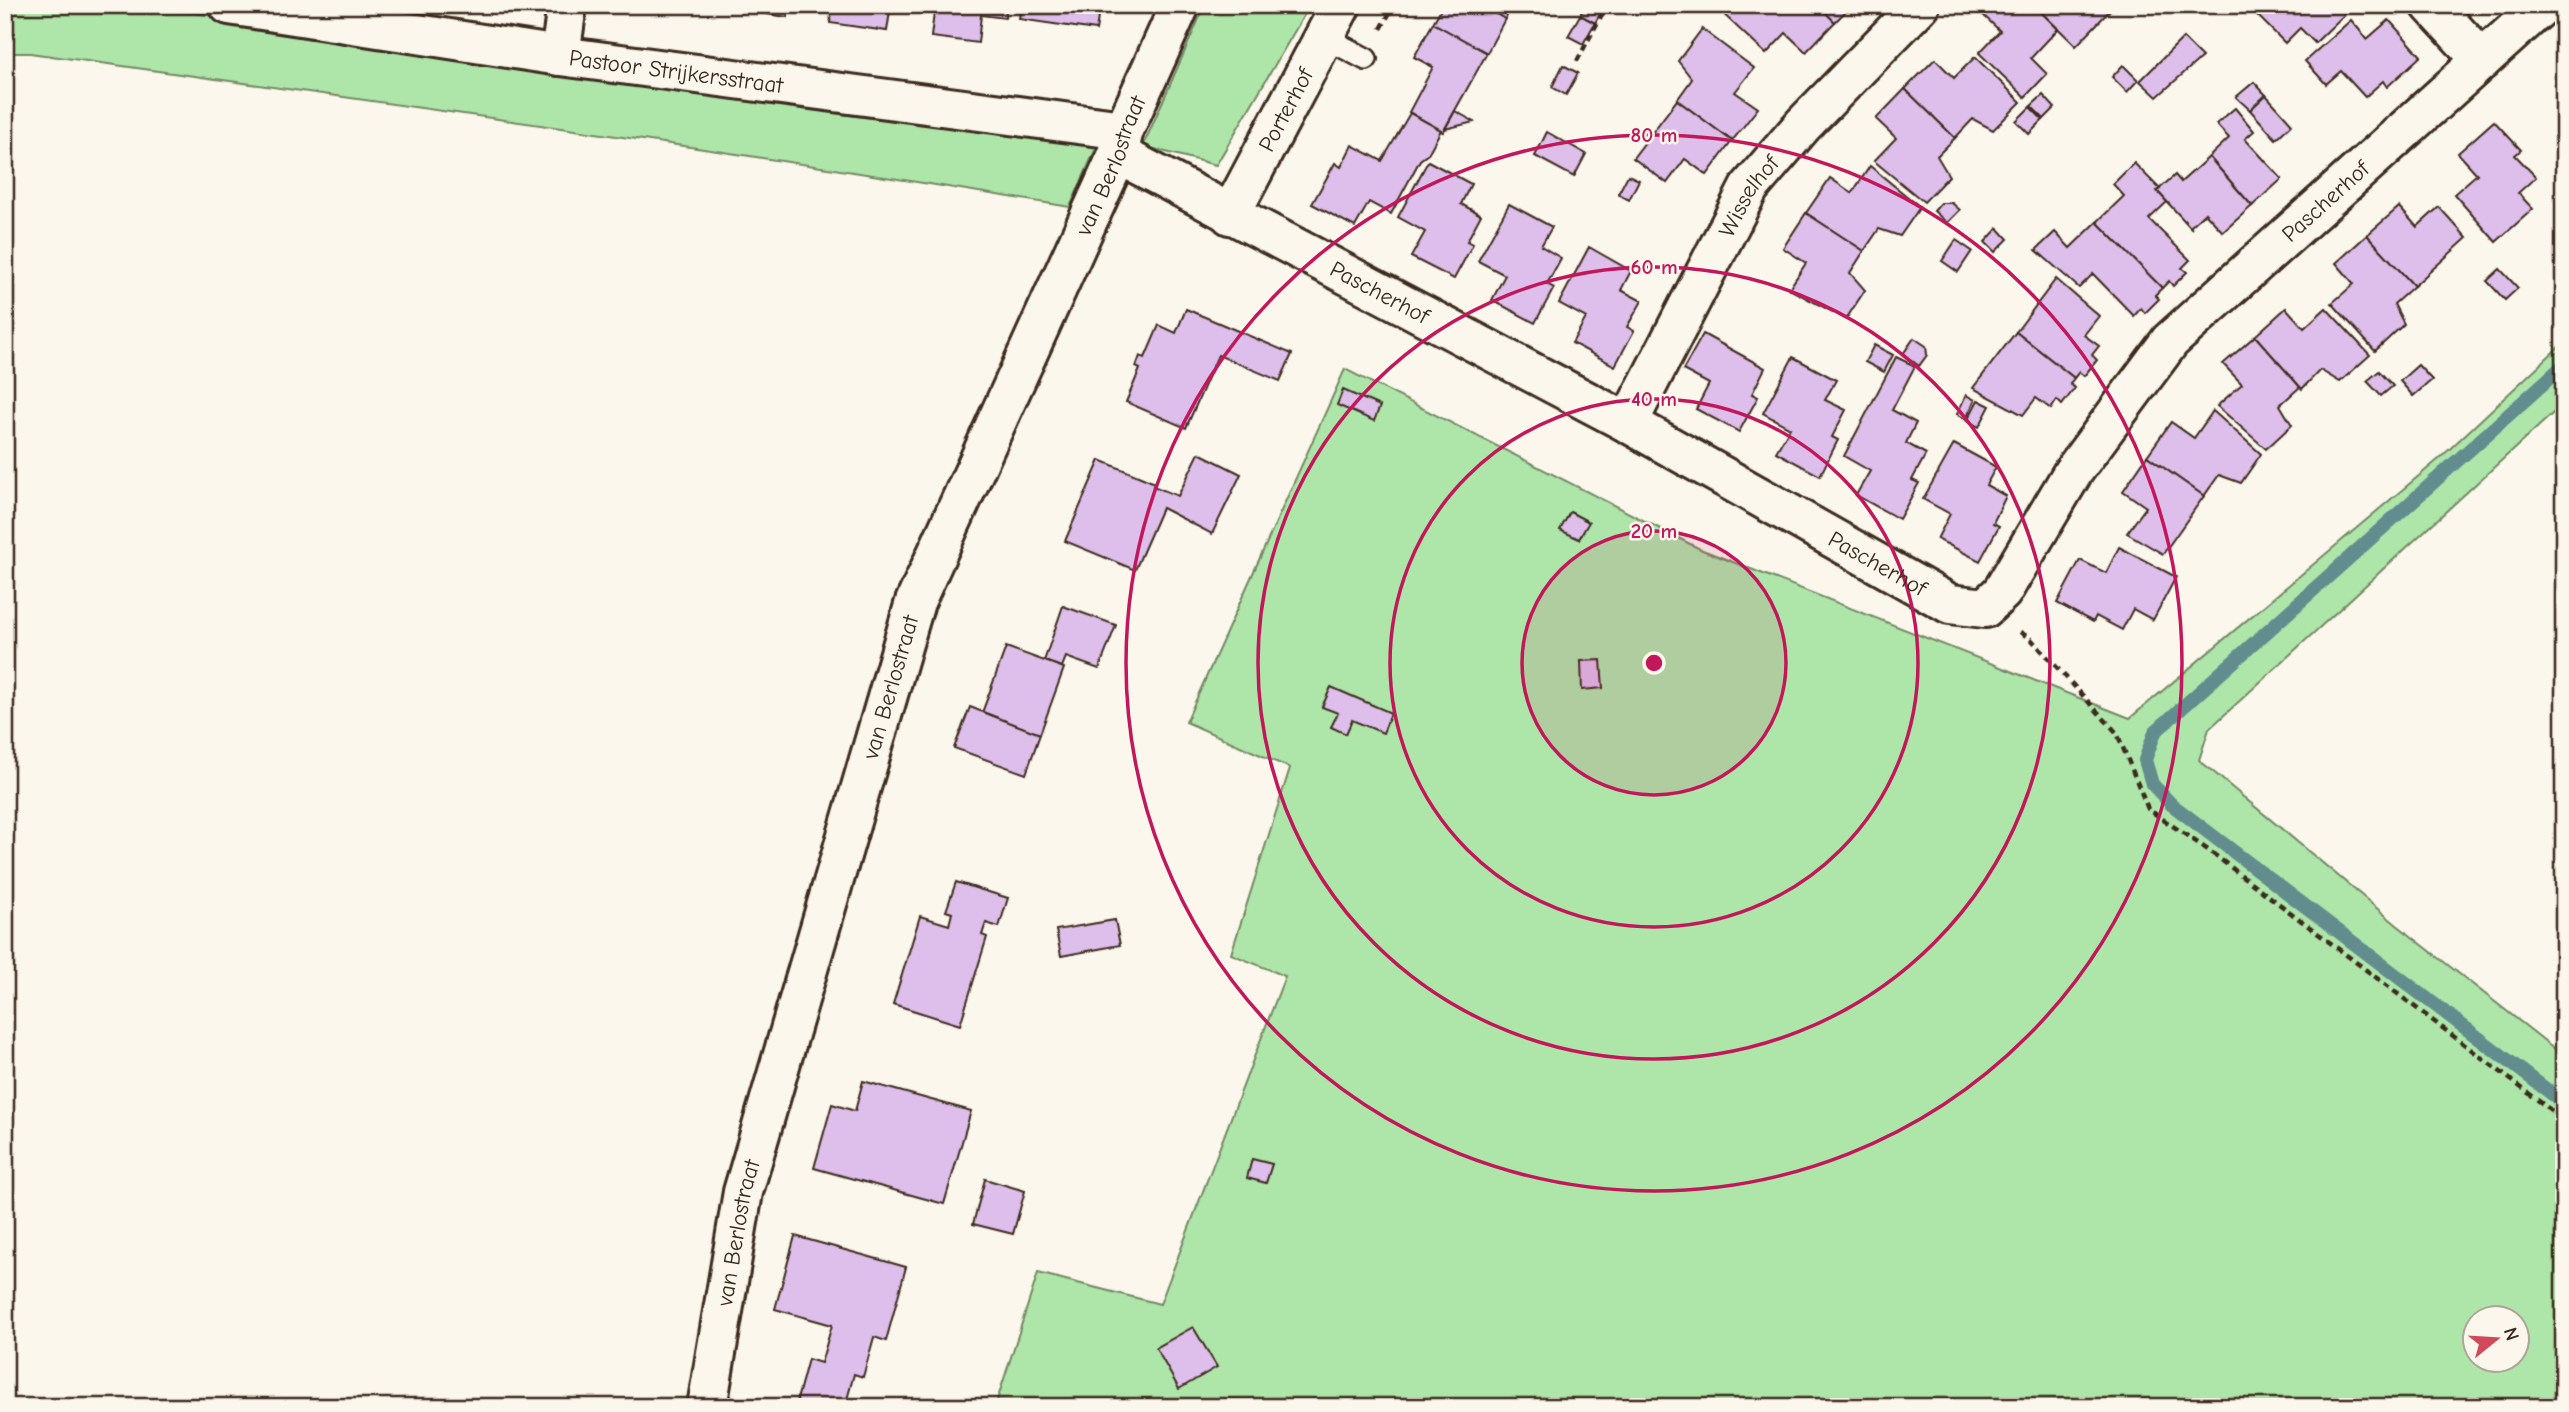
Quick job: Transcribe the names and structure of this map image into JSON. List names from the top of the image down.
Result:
{
  "streets": {
    "street": [
      "Pastoor Strijkersstraat",
      "Porterhof",
      "van Berlostraat",
      "Wisselhof",
      "Pascherhof"
    ]
  },
  "crossings": [
    ["Pastoor Strijkersstraat", "van Berlostraat"],
    ["Pastoor Strijkersstraat", "Pascherhof"],
    ["Porterhof", "Pascherhof"],
    ["van Berlostraat", "Pascherhof"],
    ["Wisselhof", "Pascherhof"]
  ],
  "north": "right",
  "rings": [
    "80 m",
    "60 m",
    "40 m",
    "20 m"
  ]
}
